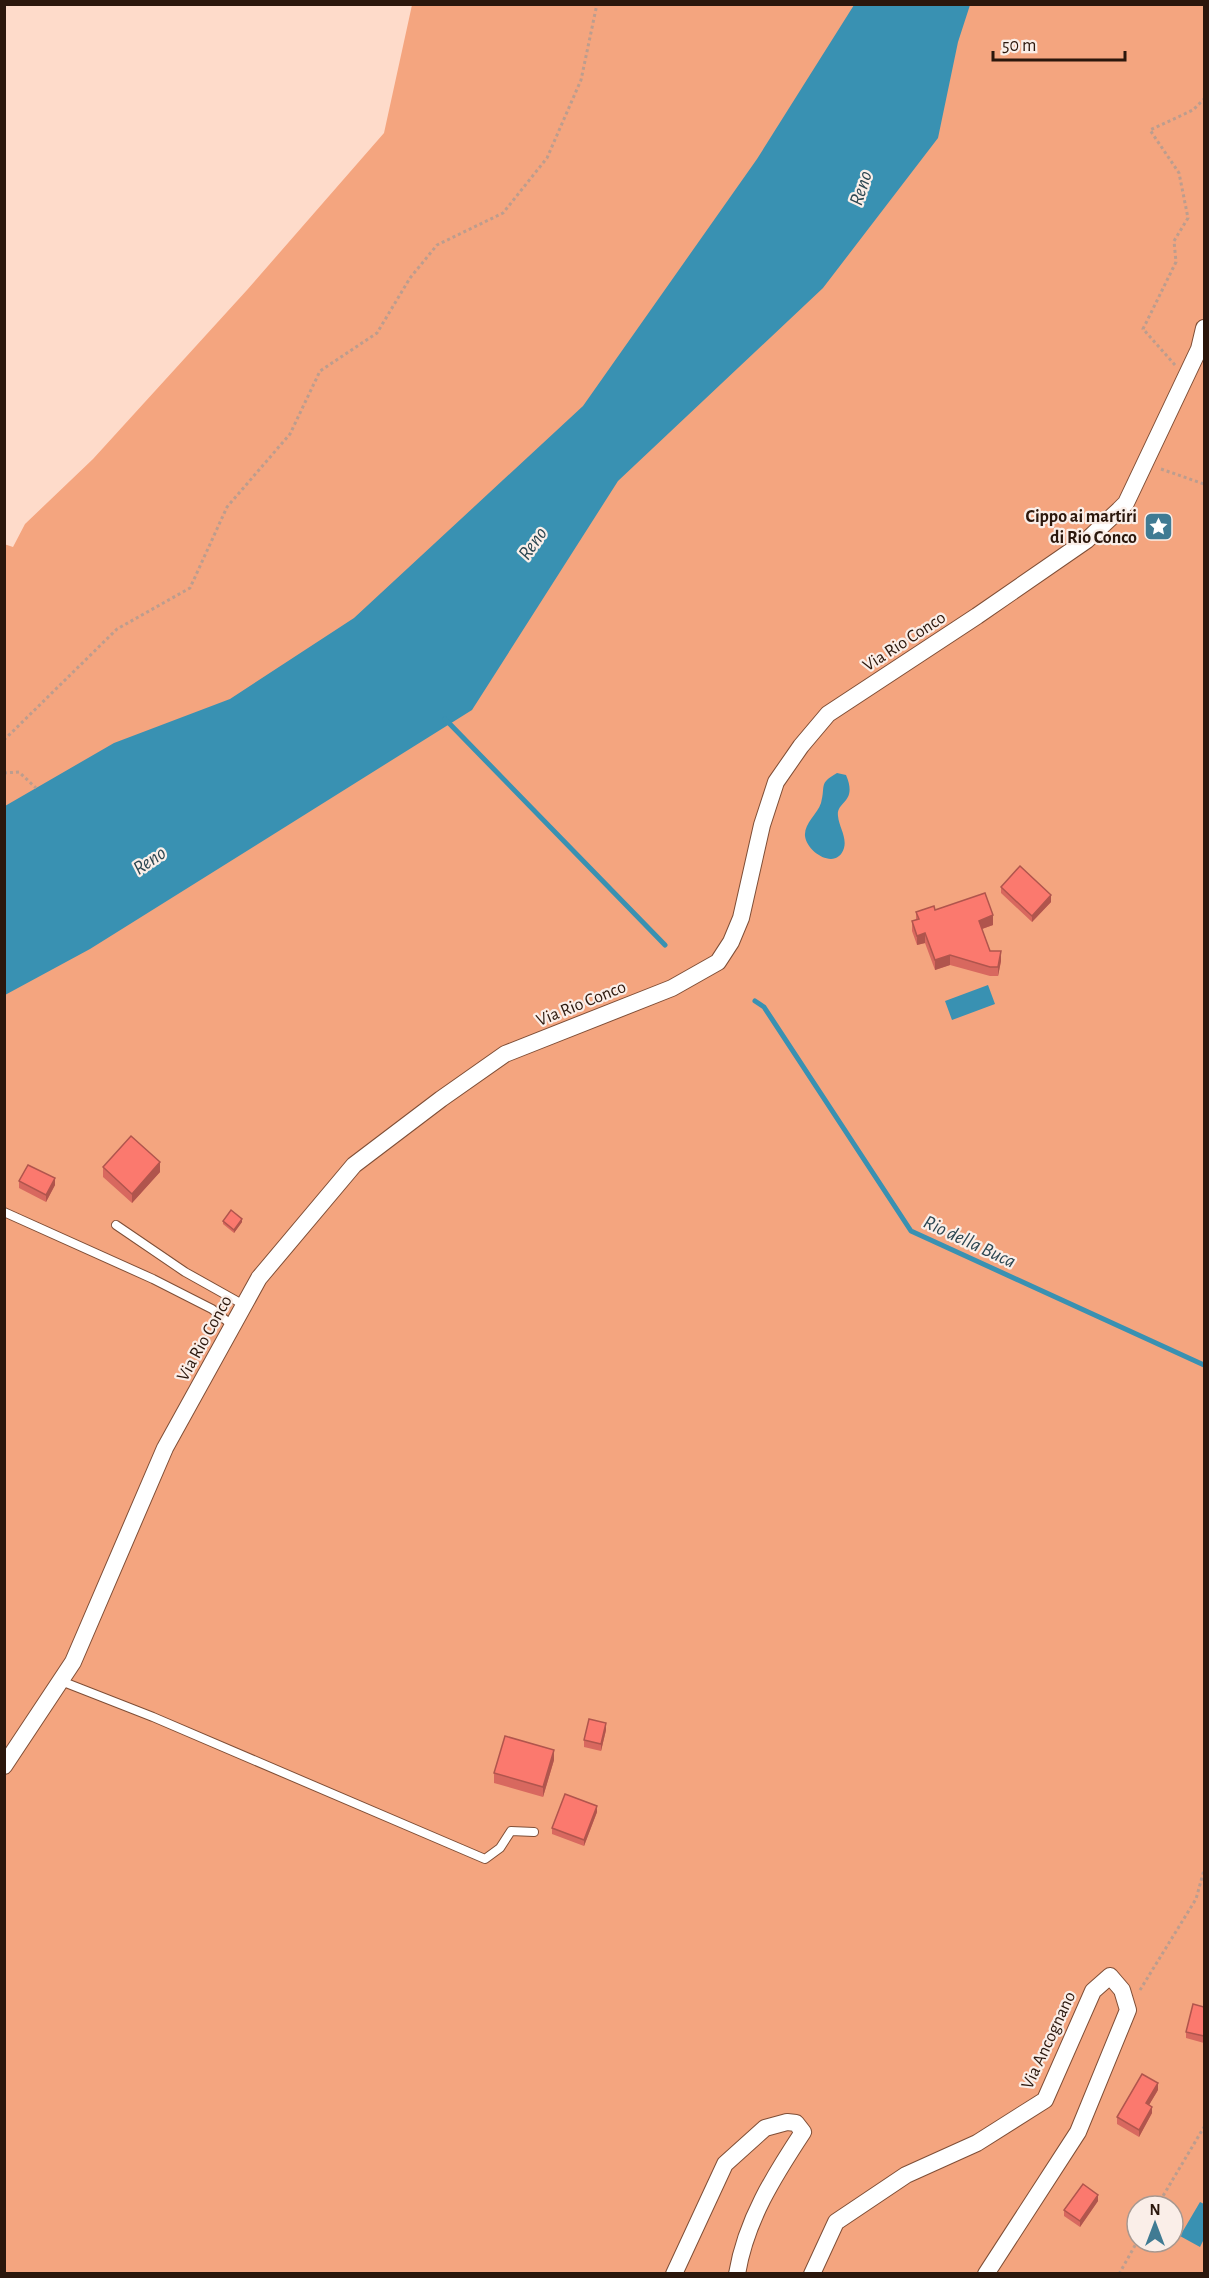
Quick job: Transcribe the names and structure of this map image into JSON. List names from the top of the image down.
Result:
{
  "streets": {
    "street": ["Via Rio Conco", "Via Ancognano"]
  },
  "water": ["Reno", "Rio della Buca"],
  "places": {
    "place": ["Cippo ai martiri di Rio Conco"]
  },
  "scale_bar": "50 m",
  "north": "top"
}
